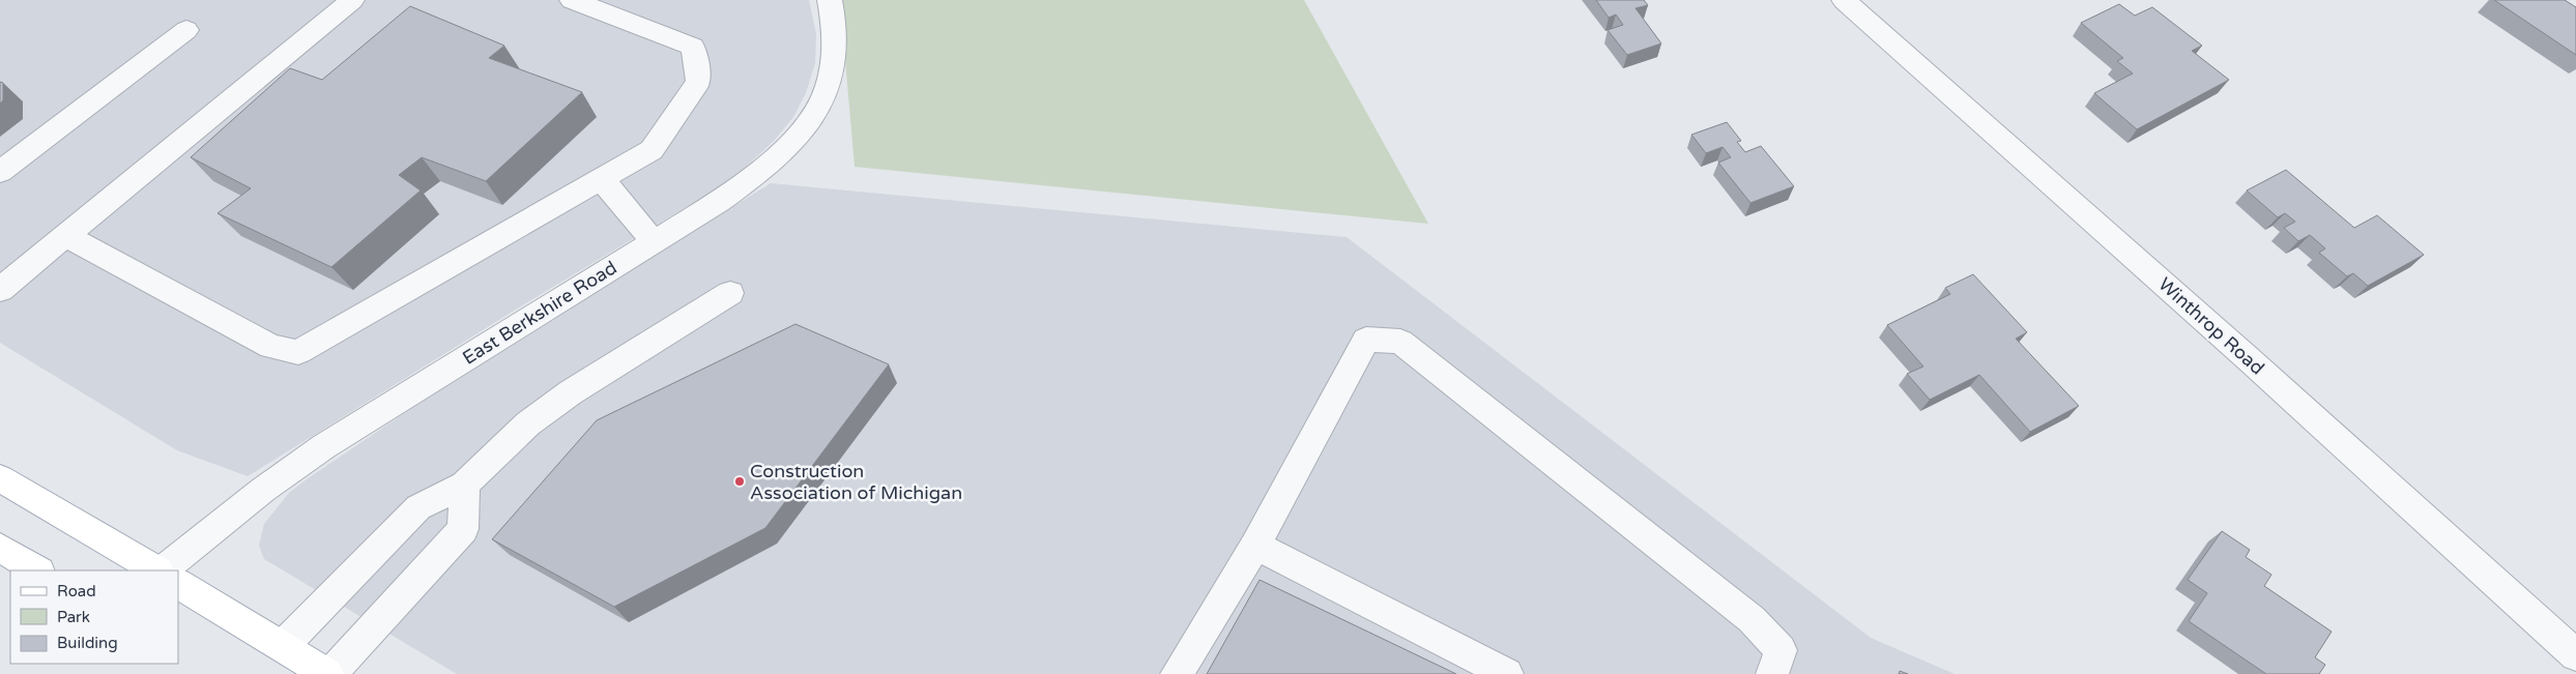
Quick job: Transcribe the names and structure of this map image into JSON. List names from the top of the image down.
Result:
{
  "streets": {
    "street": ["East Berkshire Road", "Winthrop Road"]
  },
  "places": ["Construction Association of Michigan"],
  "legend": ["Road", "Park", "Building"]
}
